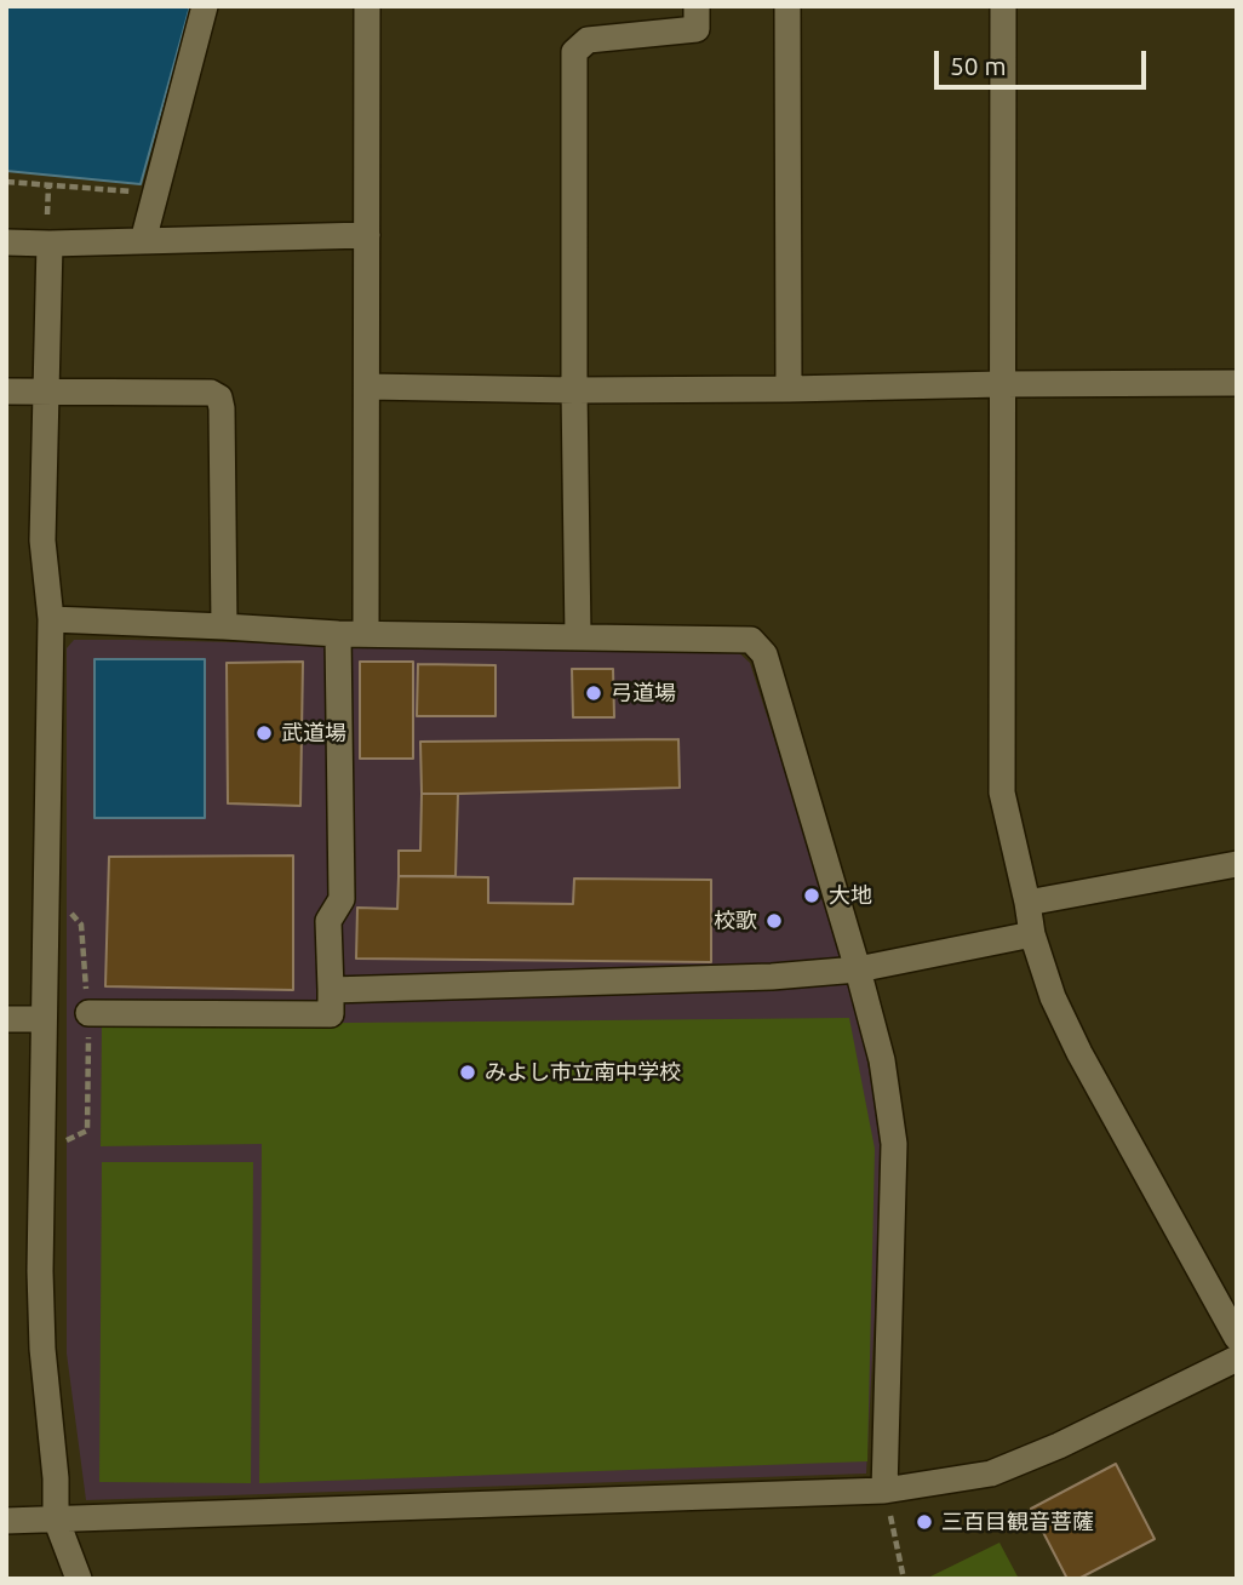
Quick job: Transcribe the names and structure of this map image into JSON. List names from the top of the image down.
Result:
{
  "places": [
    "弓道場",
    "武道場",
    "大地",
    "校歌",
    "みよし市立南中学校",
    "三百目観音菩薩"
  ],
  "scale_bar": "50 m"
}
